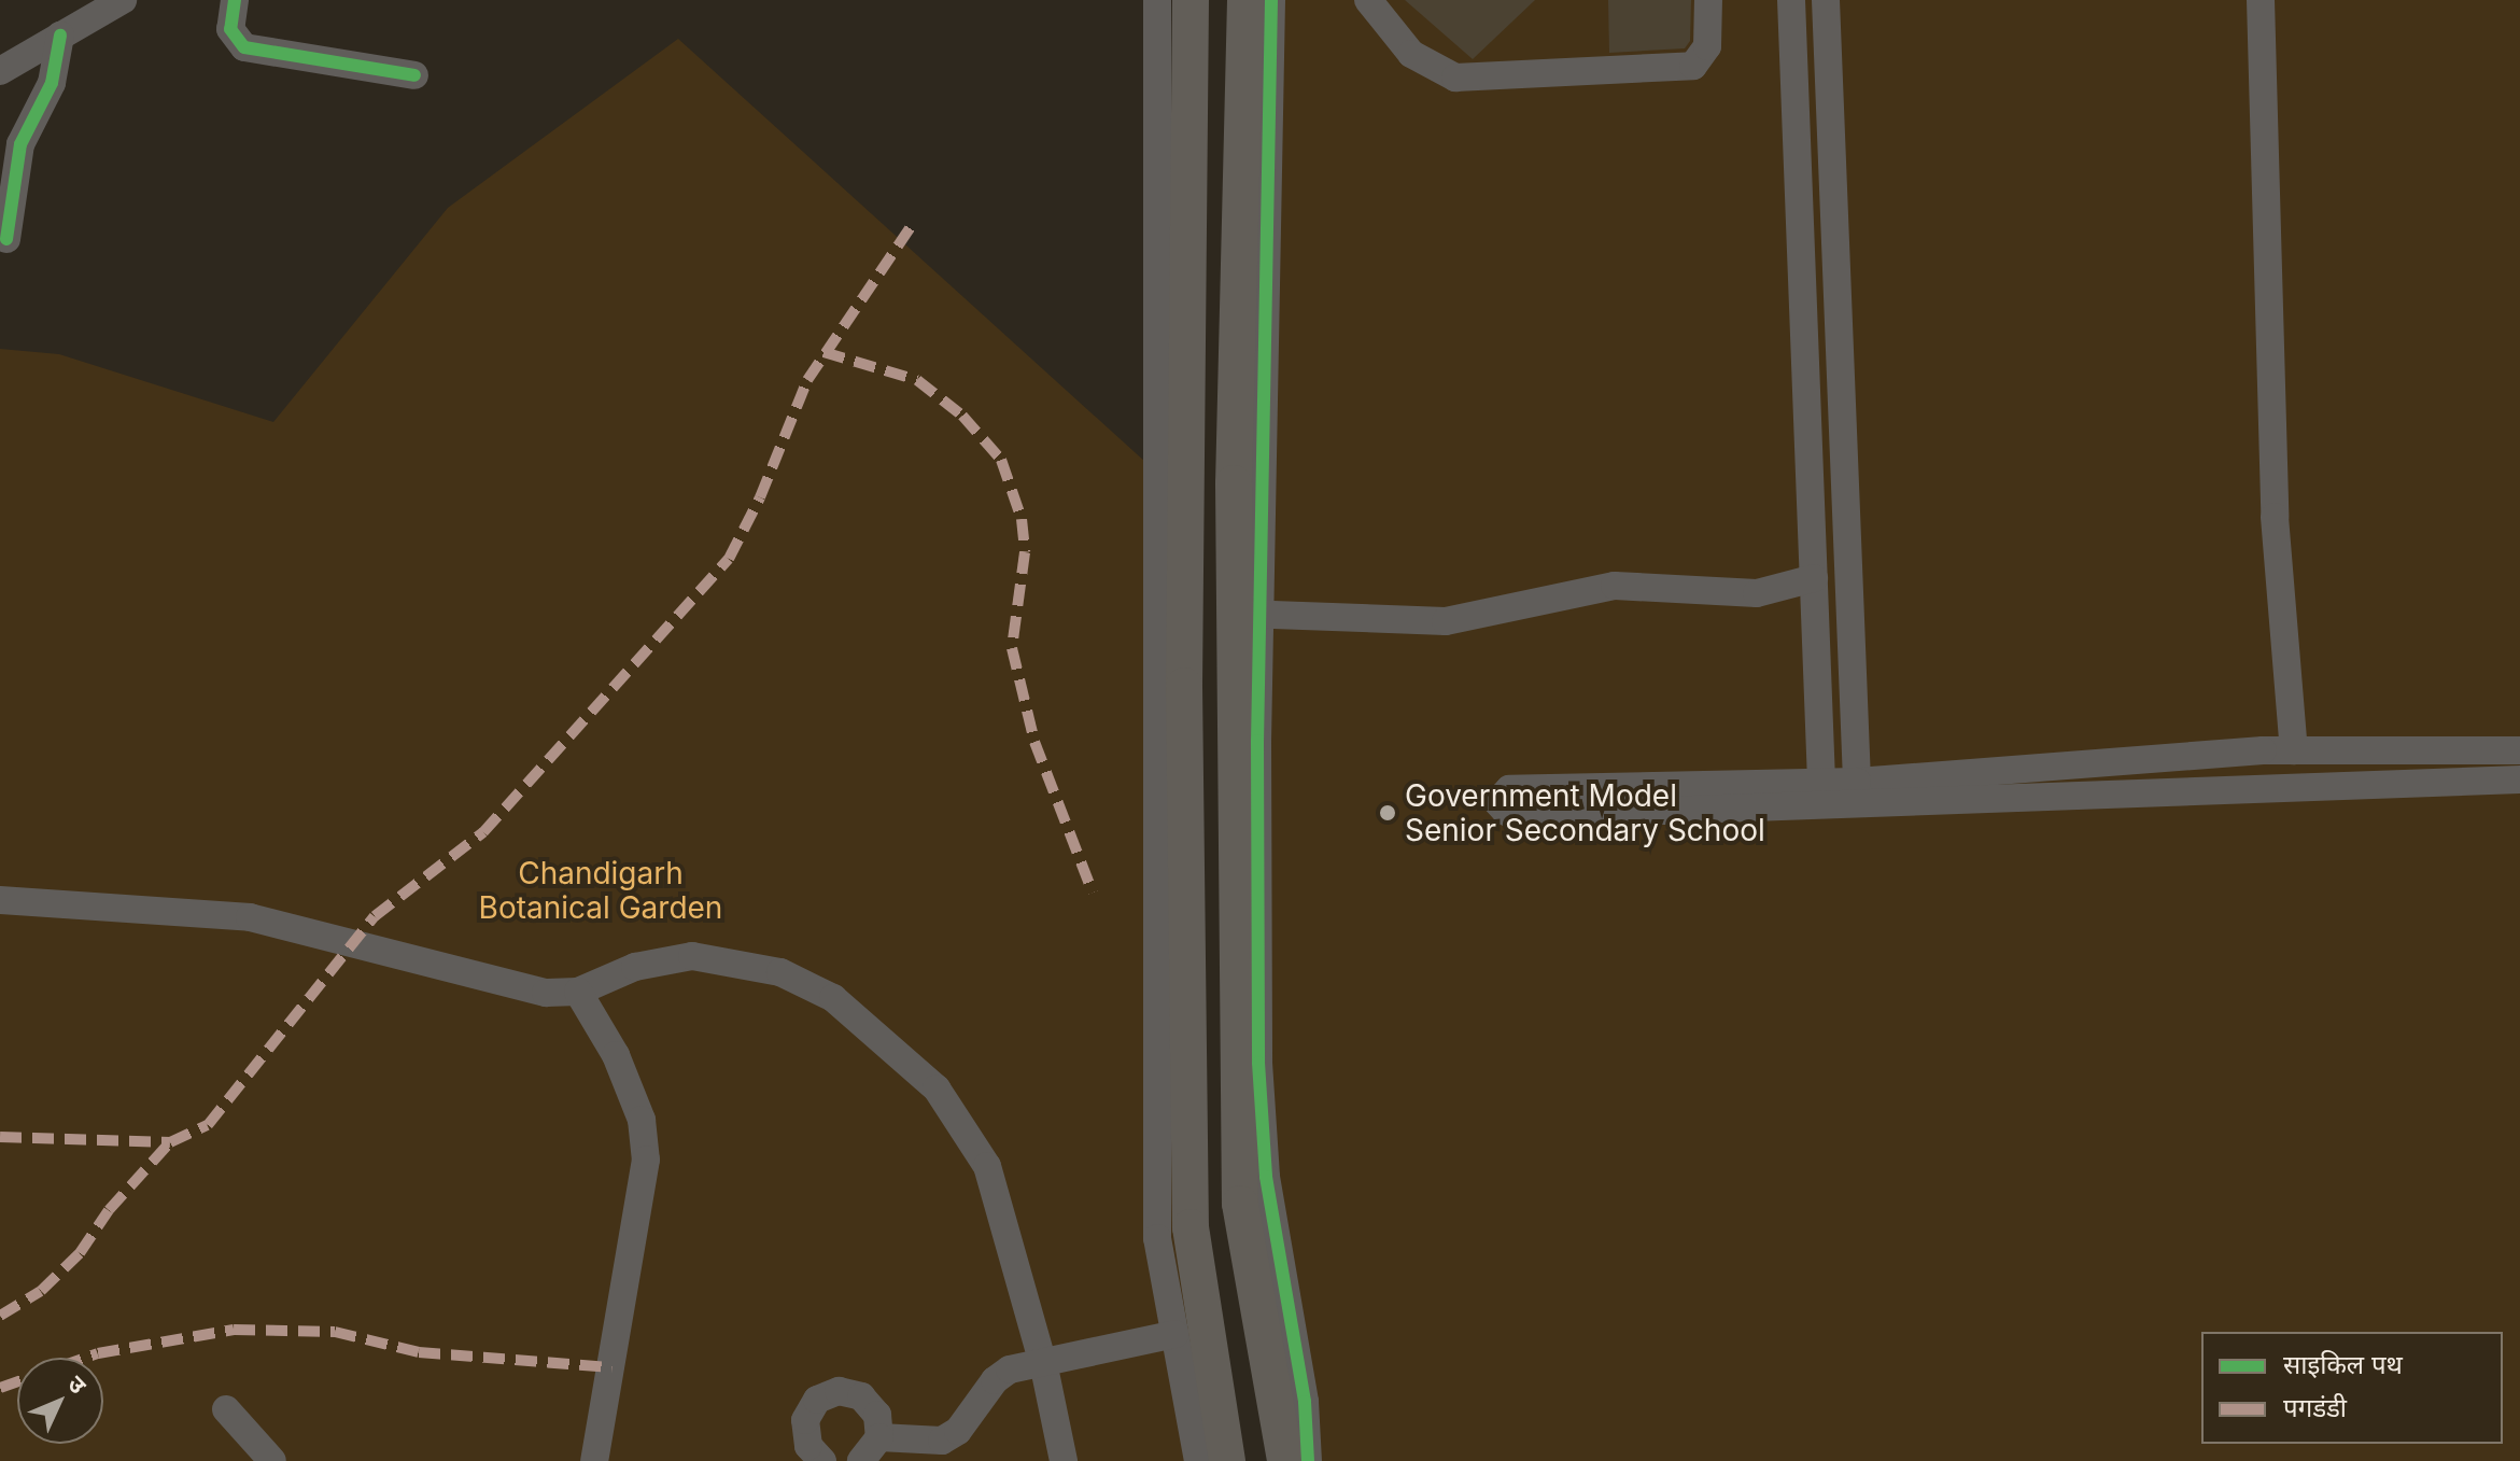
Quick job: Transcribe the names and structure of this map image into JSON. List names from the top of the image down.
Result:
{
  "parks": ["Chandigarh Botanical Garden"],
  "places": ["Government Model Senior Secondary School"],
  "legend": ["साइकिल पथ", "पगडंडी"],
  "north": "top right"
}
